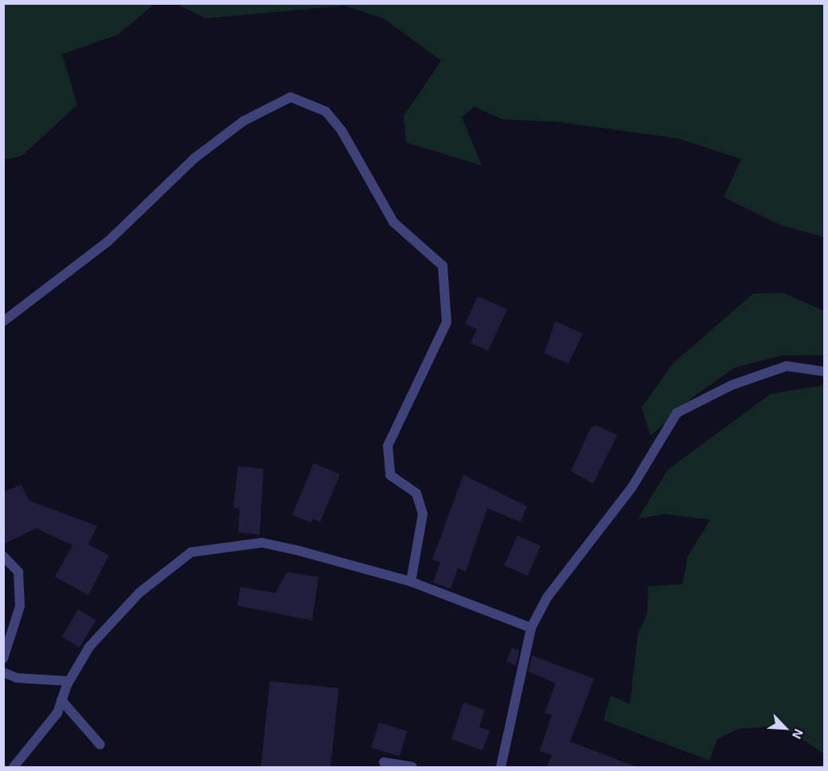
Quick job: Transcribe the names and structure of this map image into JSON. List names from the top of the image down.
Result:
{
  "north": "bottom right"
}
